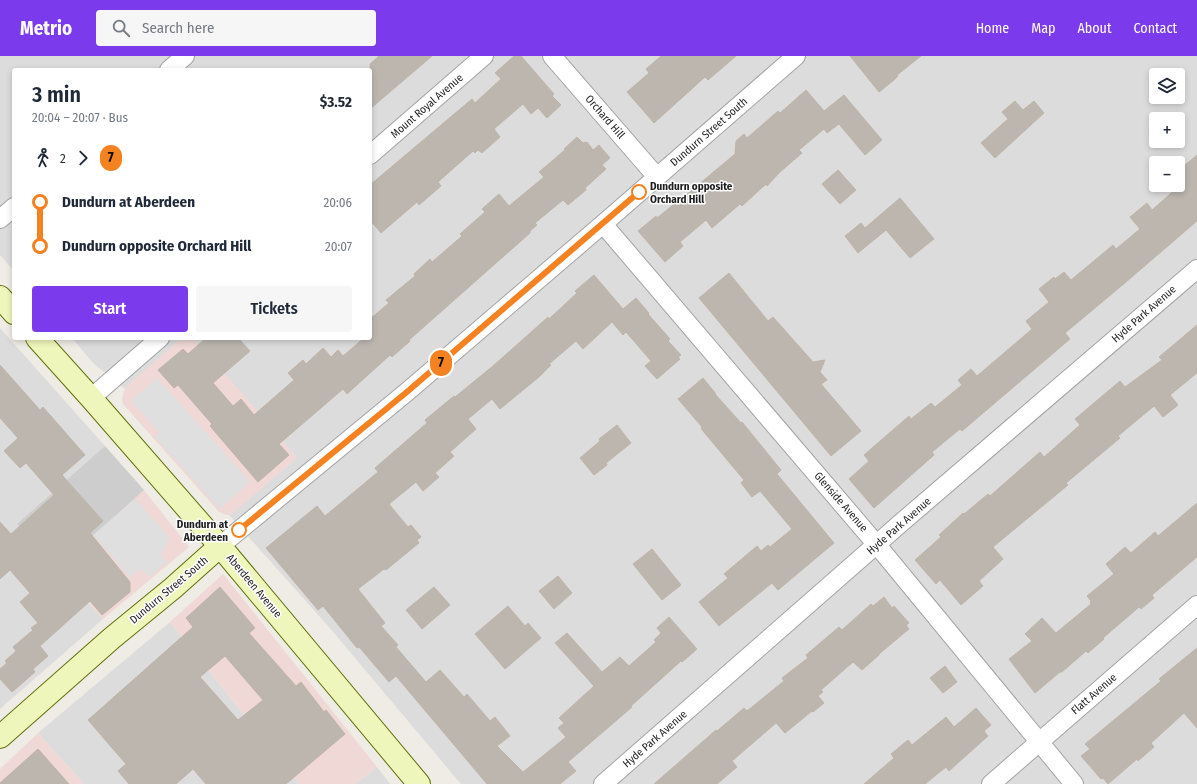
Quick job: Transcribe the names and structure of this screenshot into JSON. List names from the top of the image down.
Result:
{
  "streets": {
    "main road": ["Dundurn Street South", "Aberdeen Avenue"],
    "street": [
      "Mount Royal Avenue",
      "Orchard Hill",
      "Hyde Park Avenue",
      "Glenside Avenue",
      "Flatt Avenue"
    ]
  },
  "crossings": [
    ["Orchard Hill", "Dundurn Street South"],
    ["Dundurn Street South", "Glenside Avenue"],
    ["Dundurn Street South", "Aberdeen Avenue"],
    ["Hyde Park Avenue", "Glenside Avenue"],
    ["Glenside Avenue", "Flatt Avenue"]
  ],
  "places": ["Dundurn opposite Orchard Hill", "Dundurn at Aberdeen"],
  "lines": ["bus line 7"],
  "page": {
    "header": "Metrio",
    "search": "Search here",
    "nav": [
      "Home",
      "Map",
      "About",
      "Contact"
    ],
    "on_map": "7",
    "map_buttons": ["+", "−"],
    "heading": ["3 min", "20:04 – 20:07 · Bus", "$3.52"],
    "legs": ["2", "7"],
    "list": [
      {
        "name": "Dundurn at Aberdeen",
        "value": "20:06"
      },
      {
        "name": "Dundurn opposite Orchard Hill",
        "value": "20:07"
      }
    ],
    "buttons": ["Start", "Tickets"]
  }
}
